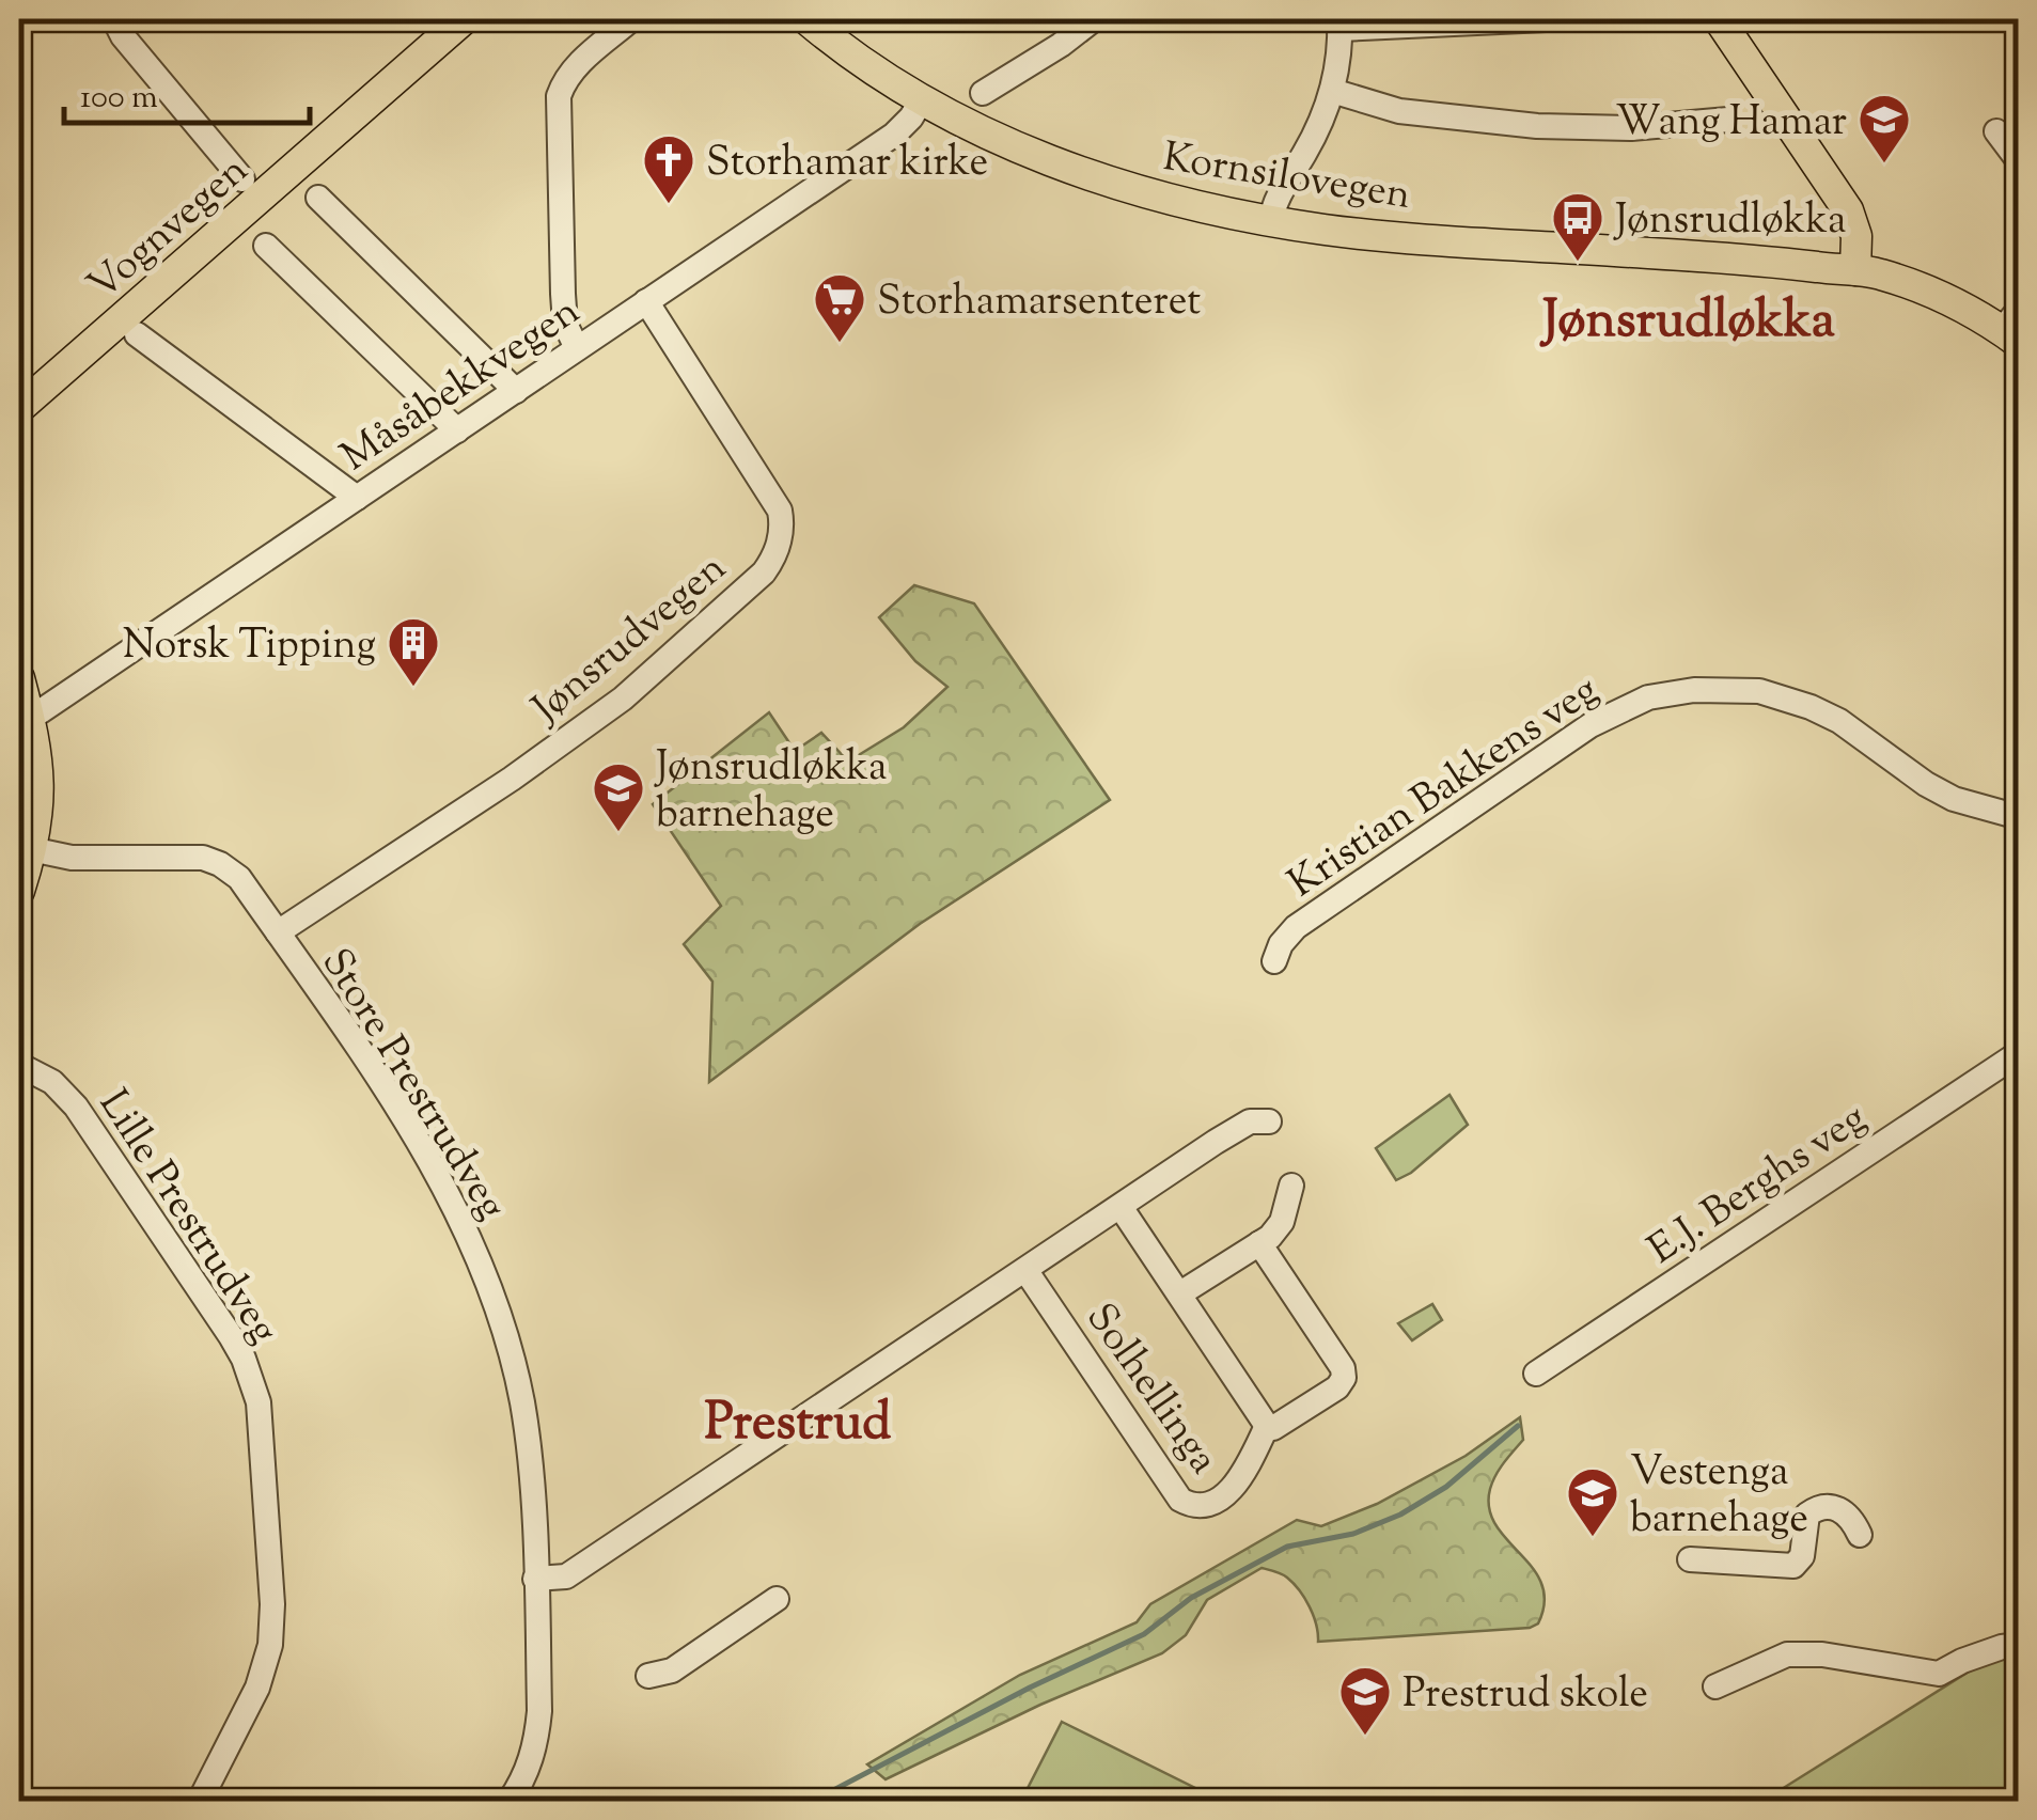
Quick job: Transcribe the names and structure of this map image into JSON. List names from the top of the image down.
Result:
{
  "streets": {
    "main road": ["Kornsilovegen", "Vognvegen"],
    "street": [
      "Måsåbekkvegen",
      "Jønsrudvegen",
      "Kristian Bakkens veg",
      "Store Prestrudveg",
      "E.J. Berghs veg",
      "Lille Prestrudveg",
      "Solhellinga"
    ]
  },
  "crossings": [
    ["Kornsilovegen", "Måsåbekkvegen"],
    ["Måsåbekkvegen", "Jønsrudvegen"],
    ["Jønsrudvegen", "Store Prestrudveg"]
  ],
  "districts": ["Jønsrudløkka", "Prestrud"],
  "places": {
    "school or university": [
      "Wang Hamar",
      "Jønsrudløkka barnehage",
      "Vestenga barnehage",
      "Prestrud skole"
    ],
    "church": ["Storhamar kirke"],
    "bus stop": ["Jønsrudløkka"],
    "supermarket": ["Storhamarsenteret"],
    "building": ["Norsk Tipping"]
  },
  "scale_bar": "100 m"
}
